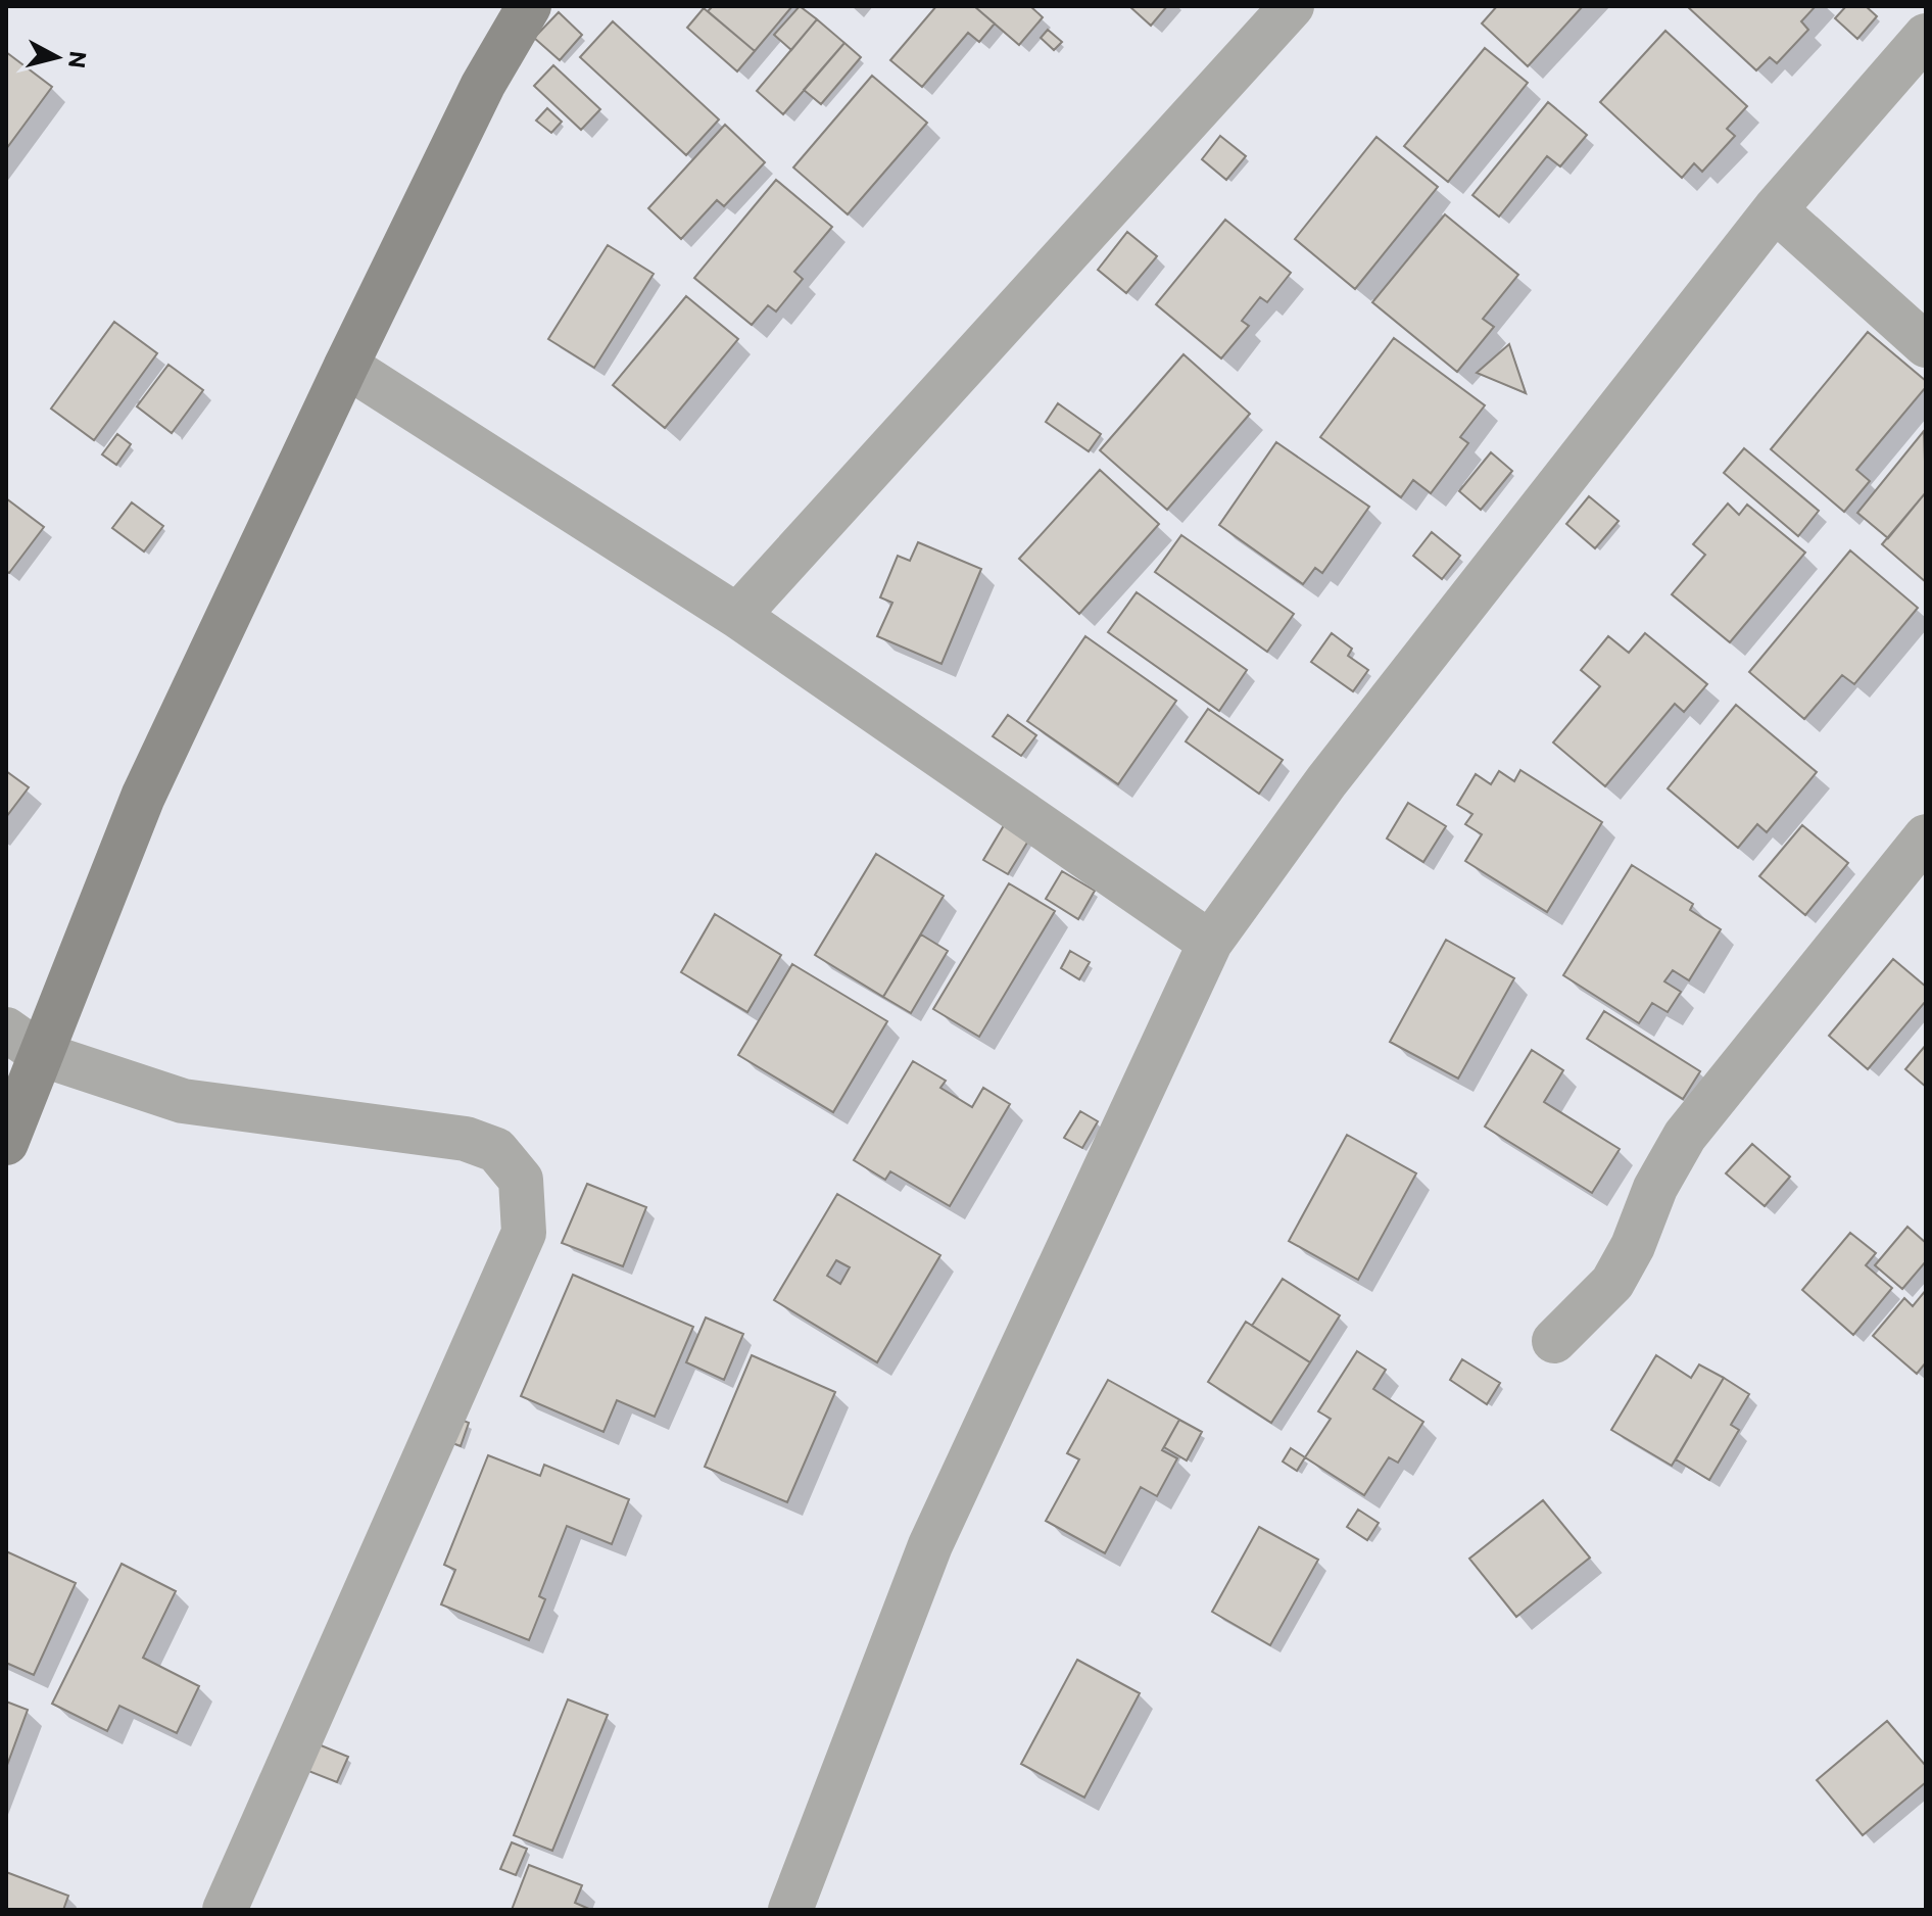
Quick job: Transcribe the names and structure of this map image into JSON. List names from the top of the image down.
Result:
{
  "north": "right"
}
